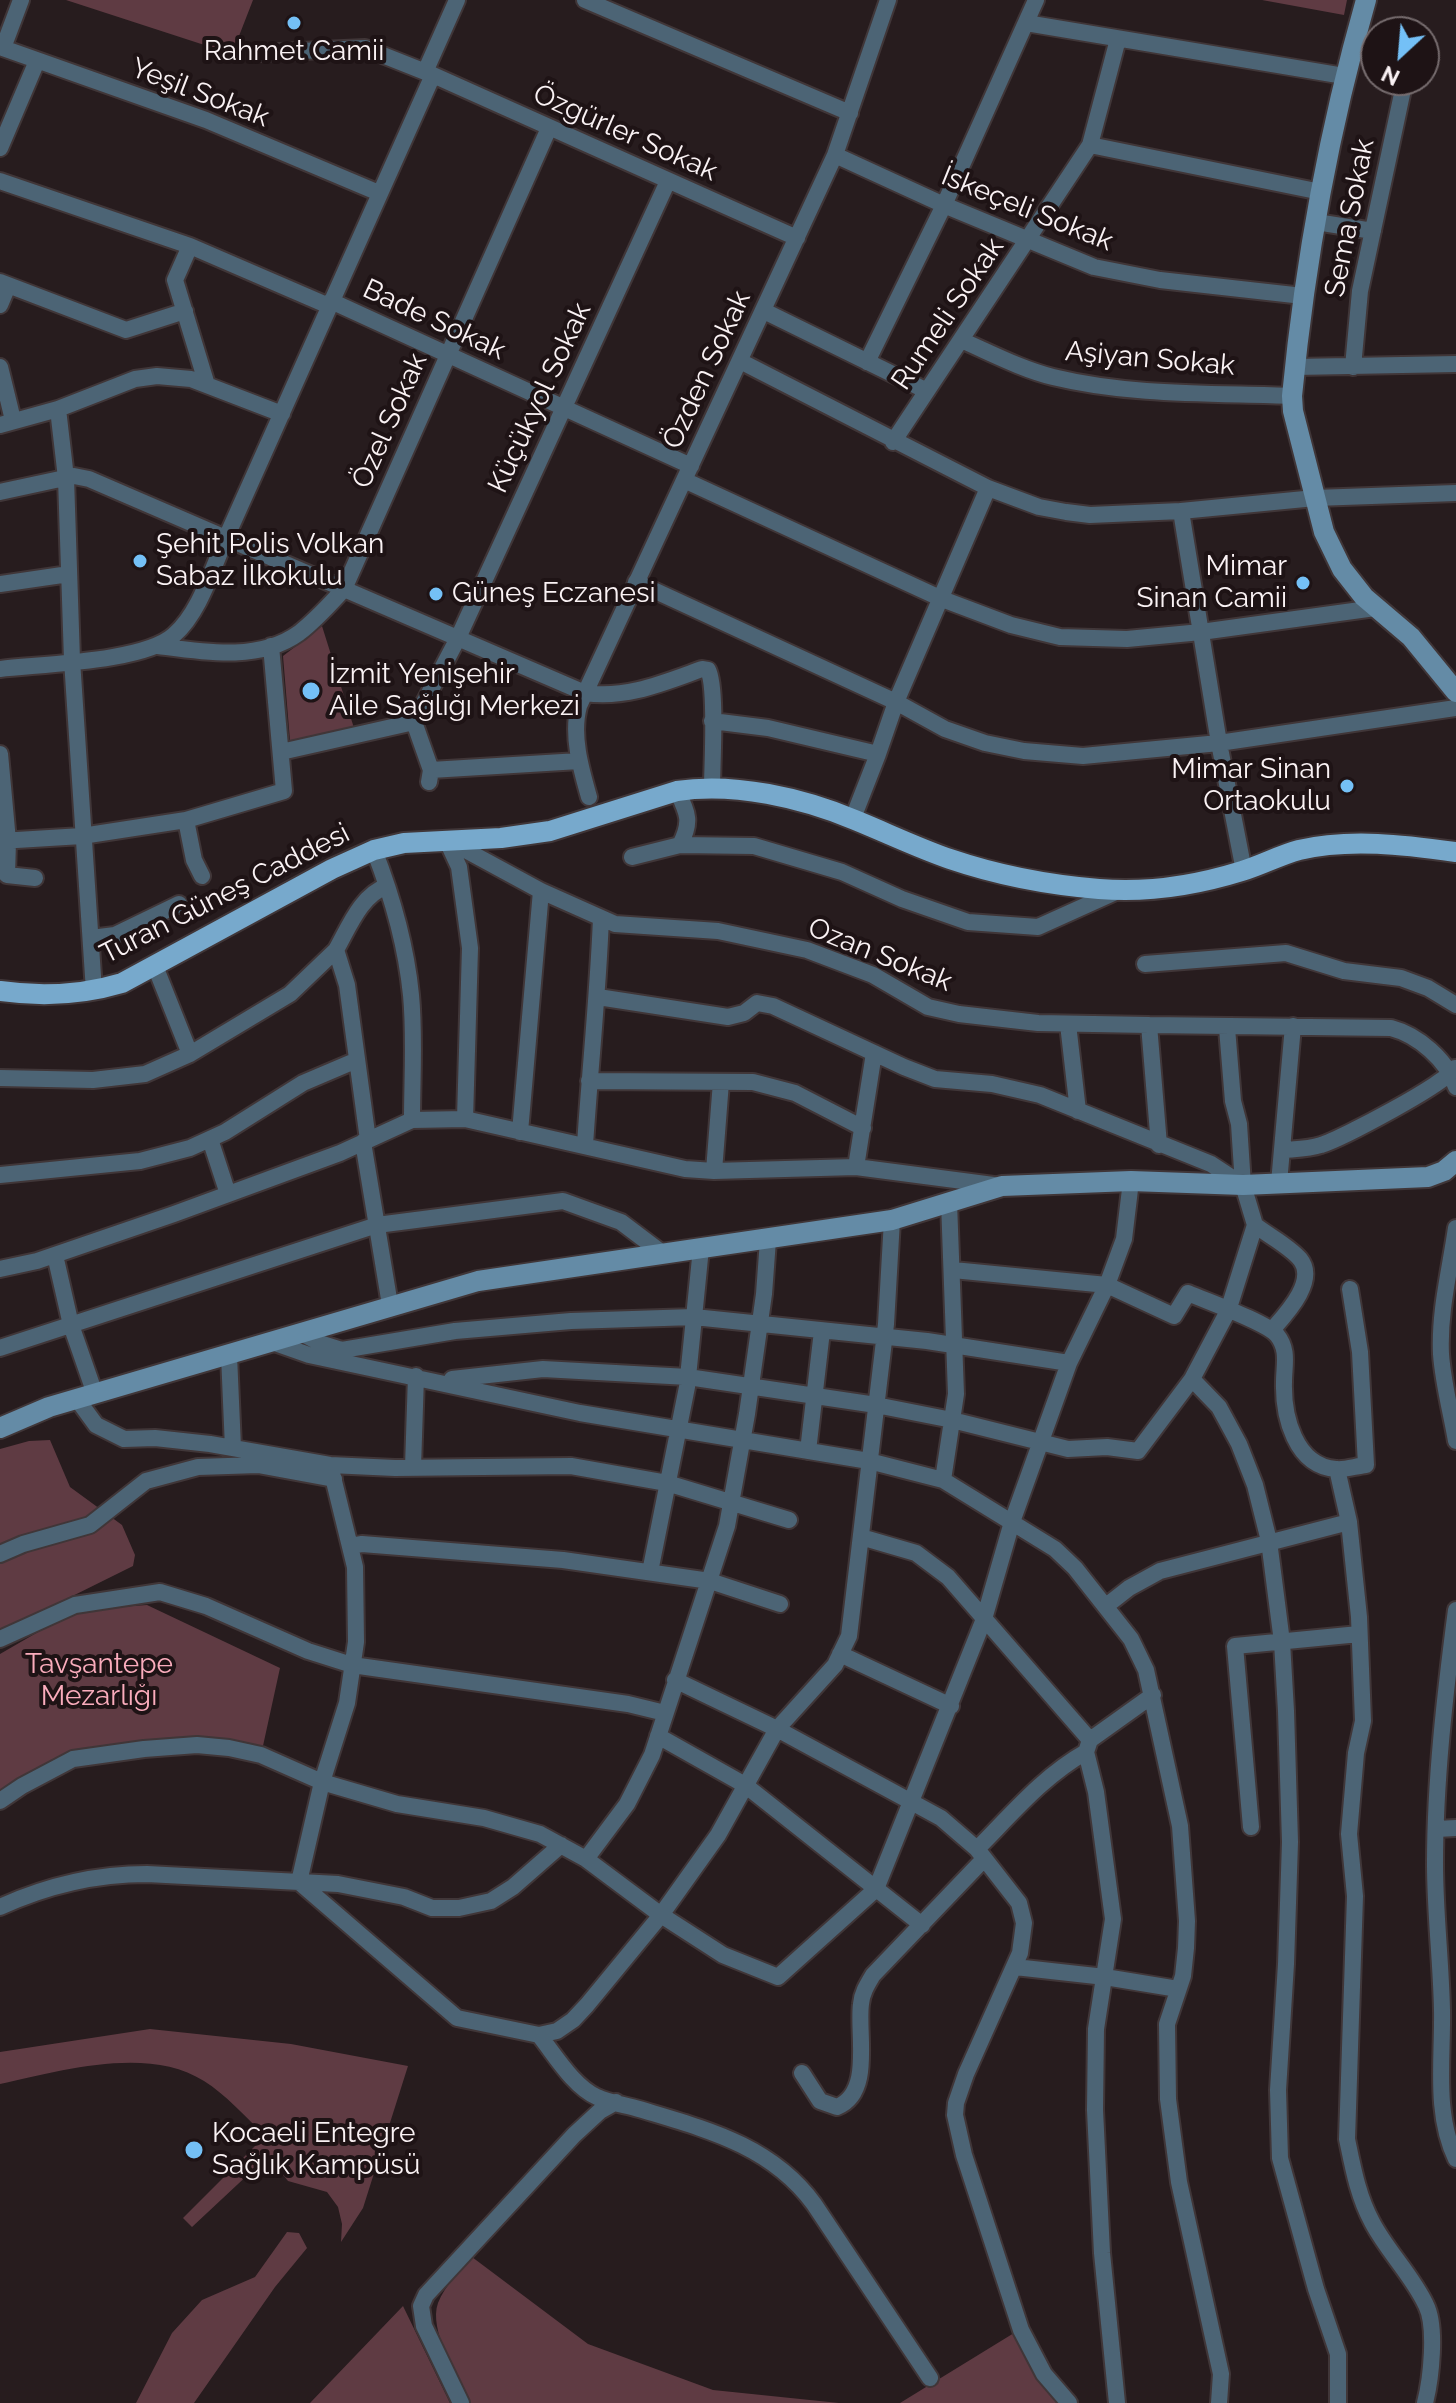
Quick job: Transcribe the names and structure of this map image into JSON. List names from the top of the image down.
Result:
{
  "streets": {
    "main road": ["Turan Güneş Caddesi"],
    "street": [
      "Yeşil Sokak",
      "Özgürler Sokak",
      "İskeçeli Sokak",
      "Sema Sokak",
      "Rumeli Sokak",
      "Bade Sokak",
      "Aşiyan Sokak",
      "Özden Sokak",
      "Küçükyol Sokak",
      "Özel Sokak",
      "Ozan Sokak"
    ]
  },
  "crossings": [
    ["Özgürler Sokak", "Özden Sokak"],
    ["Özgürler Sokak", "Küçükyol Sokak"],
    ["Özgürler Sokak", "Özel Sokak"],
    ["İskeçeli Sokak", "Rumeli Sokak"],
    ["İskeçeli Sokak", "Özden Sokak"],
    ["Rumeli Sokak", "Aşiyan Sokak"],
    ["Bade Sokak", "Özden Sokak"],
    ["Bade Sokak", "Küçükyol Sokak"],
    ["Bade Sokak", "Özel Sokak"],
    ["Turan Güneş Caddesi", "Ozan Sokak"]
  ],
  "parks": ["Tavşantepe Mezarlığı"],
  "places": [
    "Rahmet Camii",
    "Şehit Polis Volkan Sabaz İlkokulu",
    "Mimar Sinan Camii",
    "Güneş Eczanesi",
    "İzmit Yenişehir Aile Sağlığı Merkezi",
    "Mimar Sinan Ortaokulu",
    "Kocaeli Entegre Sağlık Kampüsü"
  ],
  "north": "bottom left"
}
